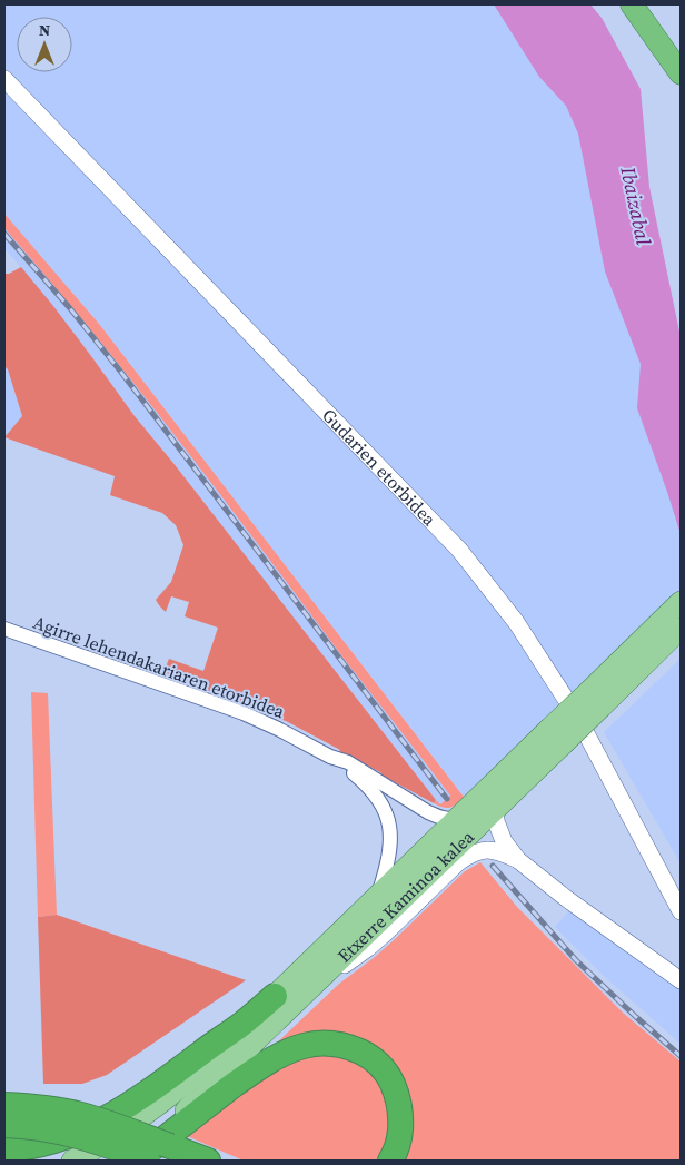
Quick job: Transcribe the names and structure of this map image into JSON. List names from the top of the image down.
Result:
{
  "streets": {
    "main road": ["Etxerre Kaminoa kalea"],
    "street": ["Gudarien etorbidea", "Agirre lehendakariaren etorbidea"]
  },
  "crossings": [
    ["Agirre lehendakariaren etorbidea", "Etxerre Kaminoa kalea"]
  ],
  "water": ["Ibaizabal"],
  "north": "top"
}
